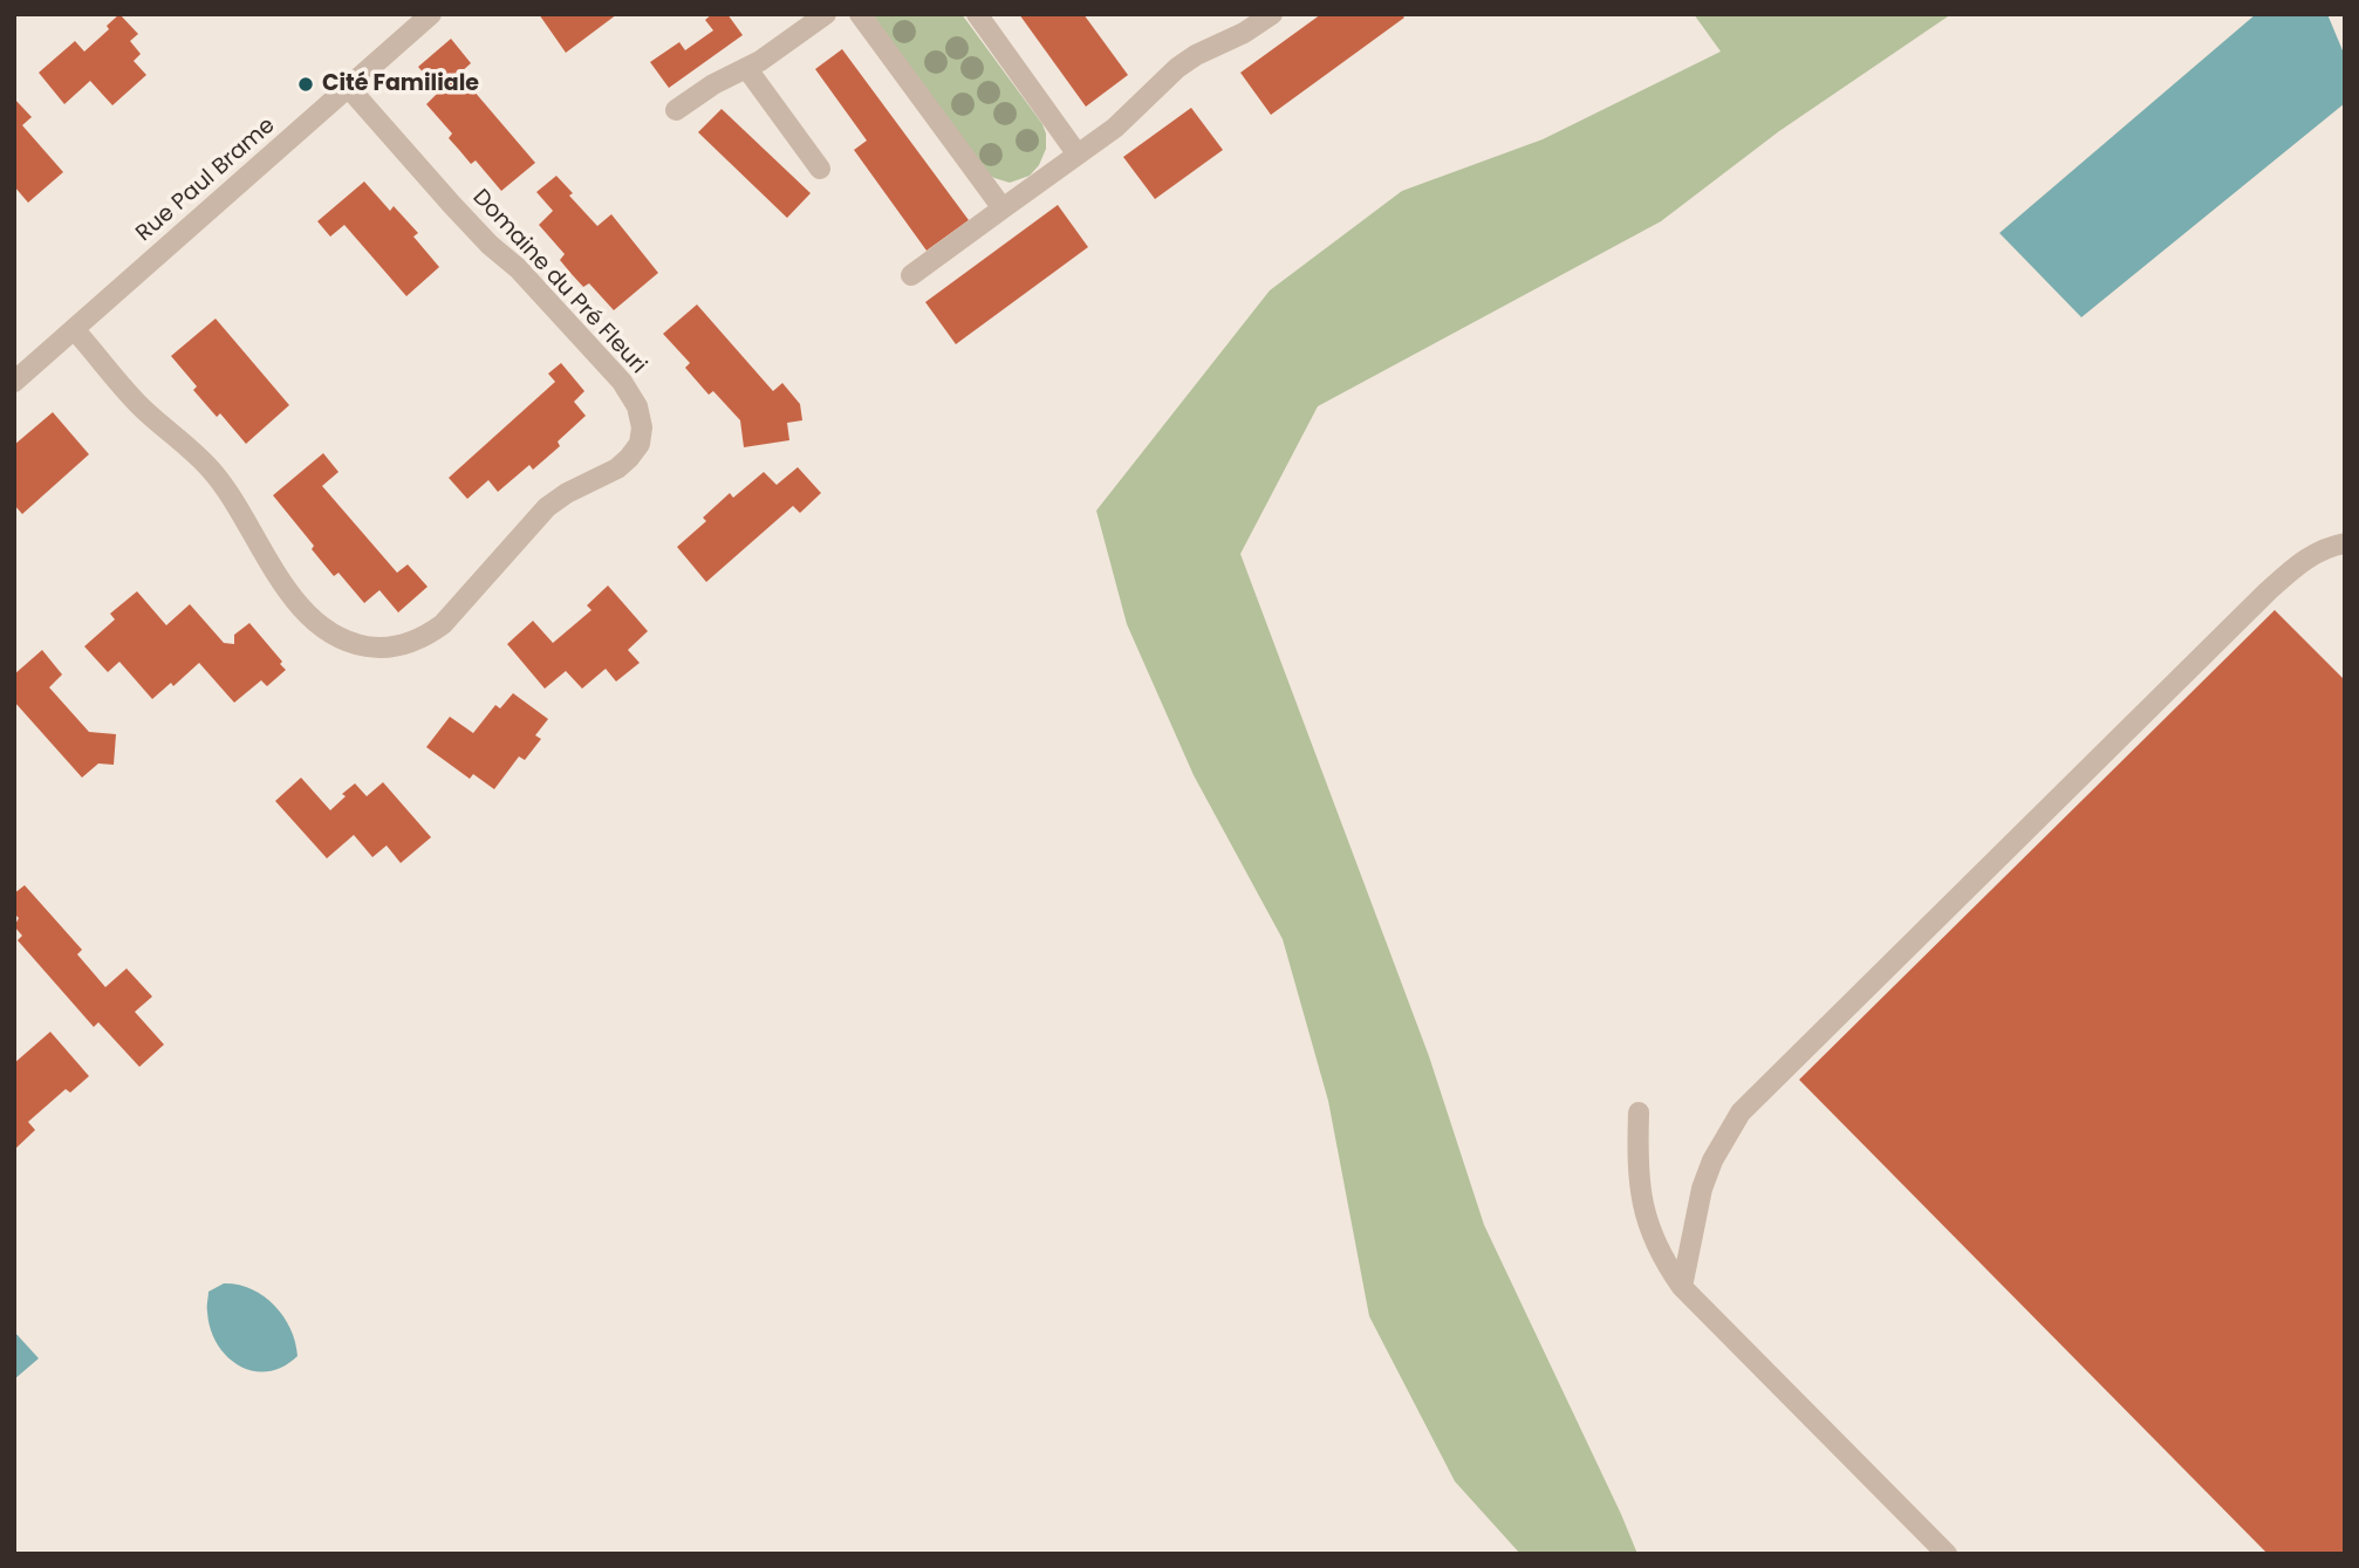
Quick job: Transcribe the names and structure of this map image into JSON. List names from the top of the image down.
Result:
{
  "streets": {
    "street": ["Rue Paul Brame", "Domaine du Pré Fleuri"]
  },
  "crossings": [
    ["Rue Paul Brame", "Domaine du Pré Fleuri"]
  ],
  "places": ["Cité Familiale"]
}
